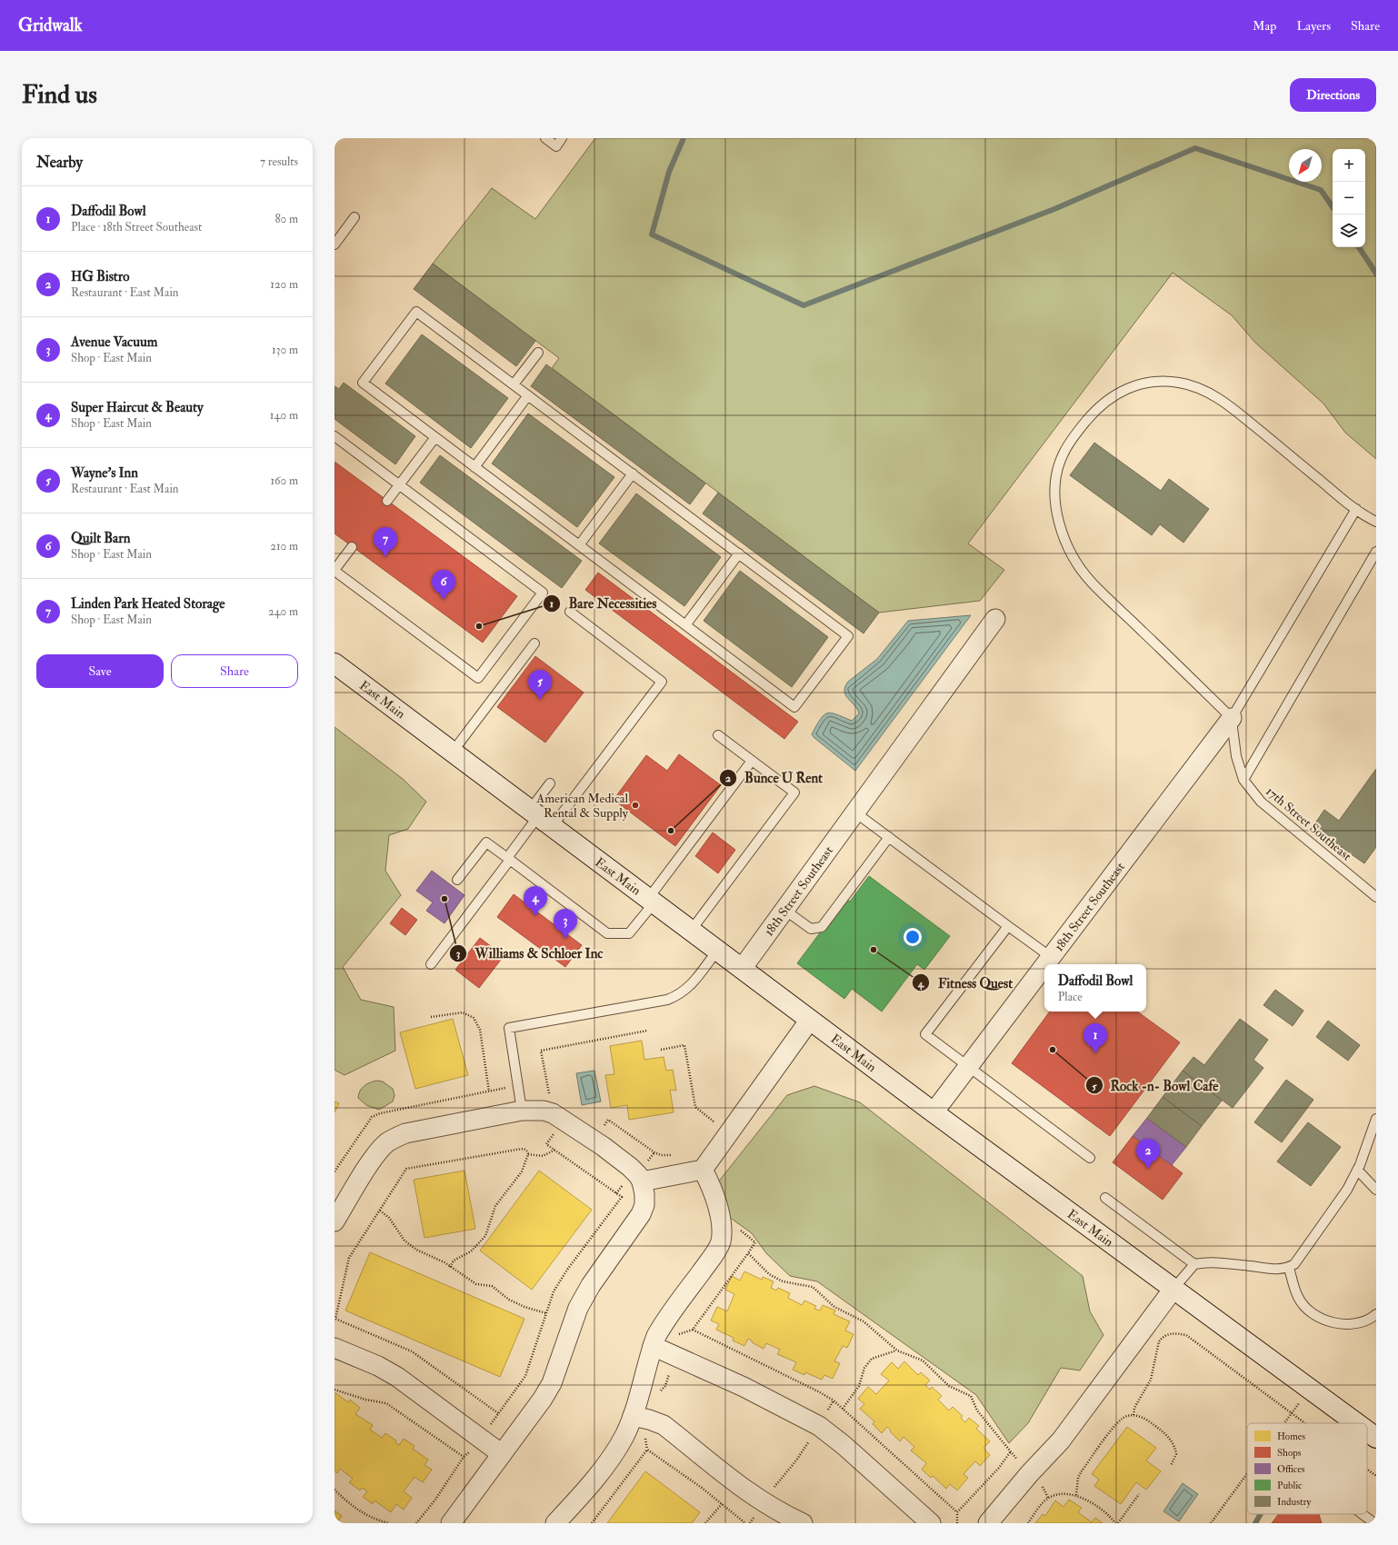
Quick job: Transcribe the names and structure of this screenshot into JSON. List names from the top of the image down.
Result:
{
  "streets": {
    "main road": ["East Main"],
    "street": ["18th Street Southeast"],
    "lane": ["17th Street Southeast"]
  },
  "crossings": [
    ["East Main", "18th Street Southeast"],
    ["17th Street Southeast", "18th Street Southeast"]
  ],
  "places": [
    "Bare Necessities",
    "American Medical Rental & Supply",
    "Bunce U Rent",
    "Williams & Schloer Inc",
    "Fitness Quest",
    "Rock -n- Bowl Cafe"
  ],
  "legend": [
    "Homes",
    "Shops",
    "Offices",
    "Public",
    "Industry"
  ],
  "north": "bottom left",
  "page": {
    "header": "Gridwalk",
    "nav": ["Map", "Layers", "Share"],
    "buttons": [
      "Directions",
      ["Save", "Share"]
    ],
    "title": "Find us",
    "heading": ["Nearby", "7 results"],
    "map_buttons": ["+", "−"],
    "list": [
      {
        "mark": "1",
        "name": "Daffodil Bowl",
        "note": "Place · 18th Street Southeast",
        "value": "80 m"
      },
      {
        "mark": "2",
        "name": "HG Bistro",
        "note": "Restaurant · East Main",
        "value": "120 m"
      },
      {
        "mark": "3",
        "name": "Avenue Vacuum",
        "note": "Shop · East Main",
        "value": "130 m"
      },
      {
        "mark": "4",
        "name": "Super Haircut & Beauty",
        "note": "Shop · East Main",
        "value": "140 m"
      },
      {
        "mark": "5",
        "name": "Wayne's Inn",
        "note": "Restaurant · East Main",
        "value": "160 m"
      },
      {
        "mark": "6",
        "name": "Quilt Barn",
        "note": "Shop · East Main",
        "value": "210 m"
      },
      {
        "mark": "7",
        "name": "Linden Park Heated Storage",
        "note": "Shop · East Main",
        "value": "240 m"
      }
    ],
    "pins": [
      "7",
      "6",
      "5",
      "4",
      "3",
      "1",
      "2"
    ],
    "popup": ["Daffodil Bowl", "Place"]
  }
}
